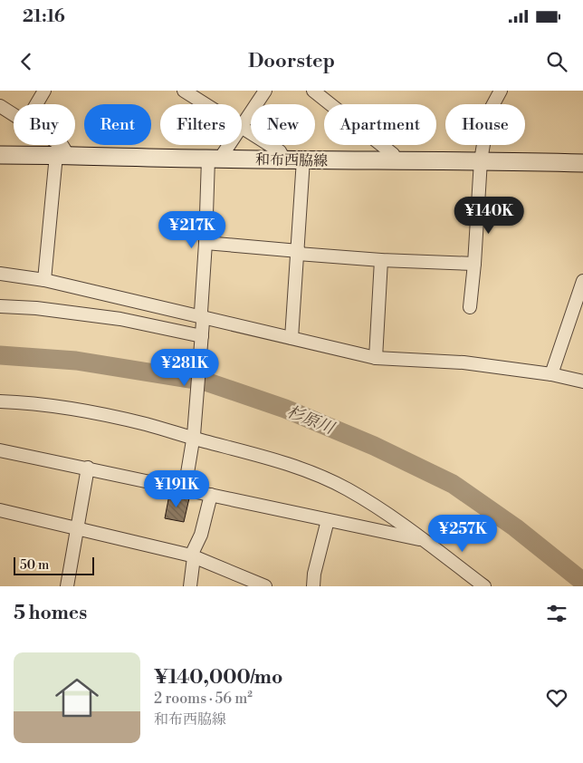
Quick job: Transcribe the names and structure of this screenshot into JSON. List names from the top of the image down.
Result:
{
  "streets": {
    "main road": ["和布西脇線"]
  },
  "water": ["杉原川"],
  "scale_bar": "50 m",
  "page": {
    "status": "21:16",
    "header": "Doorstep",
    "chip": [
      "Buy",
      "Rent",
      "Filters",
      "New",
      "Apartment",
      "House"
    ],
    "price": [
      "¥140K",
      "¥217K",
      "¥281K",
      "¥191K",
      "¥257K"
    ],
    "scale": "50 m",
    "heading": "5 homes",
    "list": [
      {
        "name": "¥140,000/mo",
        "note": "2 rooms · 56 m² · 和布西脇線"
      }
    ]
  }
}
